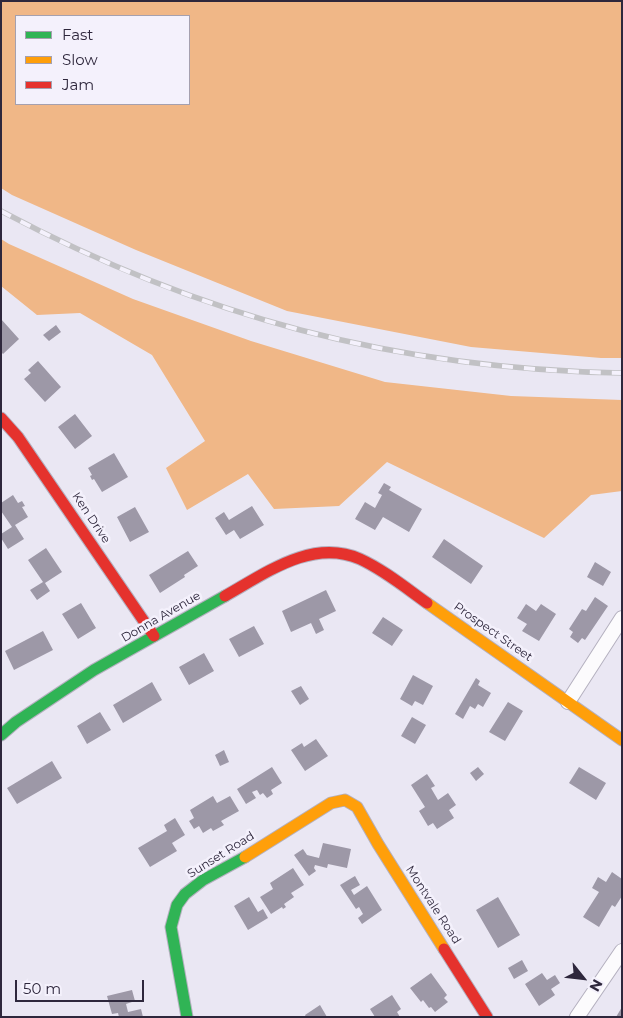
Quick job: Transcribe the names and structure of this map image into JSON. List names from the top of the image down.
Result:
{
  "streets": {
    "street": [
      "Ken Drive",
      "Donna Avenue",
      "Prospect Street",
      "Sunset Road",
      "Montvale Road"
    ]
  },
  "crossings": [
    ["Ken Drive", "Donna Avenue"],
    ["Donna Avenue", "Prospect Street"],
    ["Sunset Road", "Montvale Road"]
  ],
  "legend": ["Fast", "Slow", "Jam"],
  "scale_bar": "50 m",
  "north": "bottom right"
}
